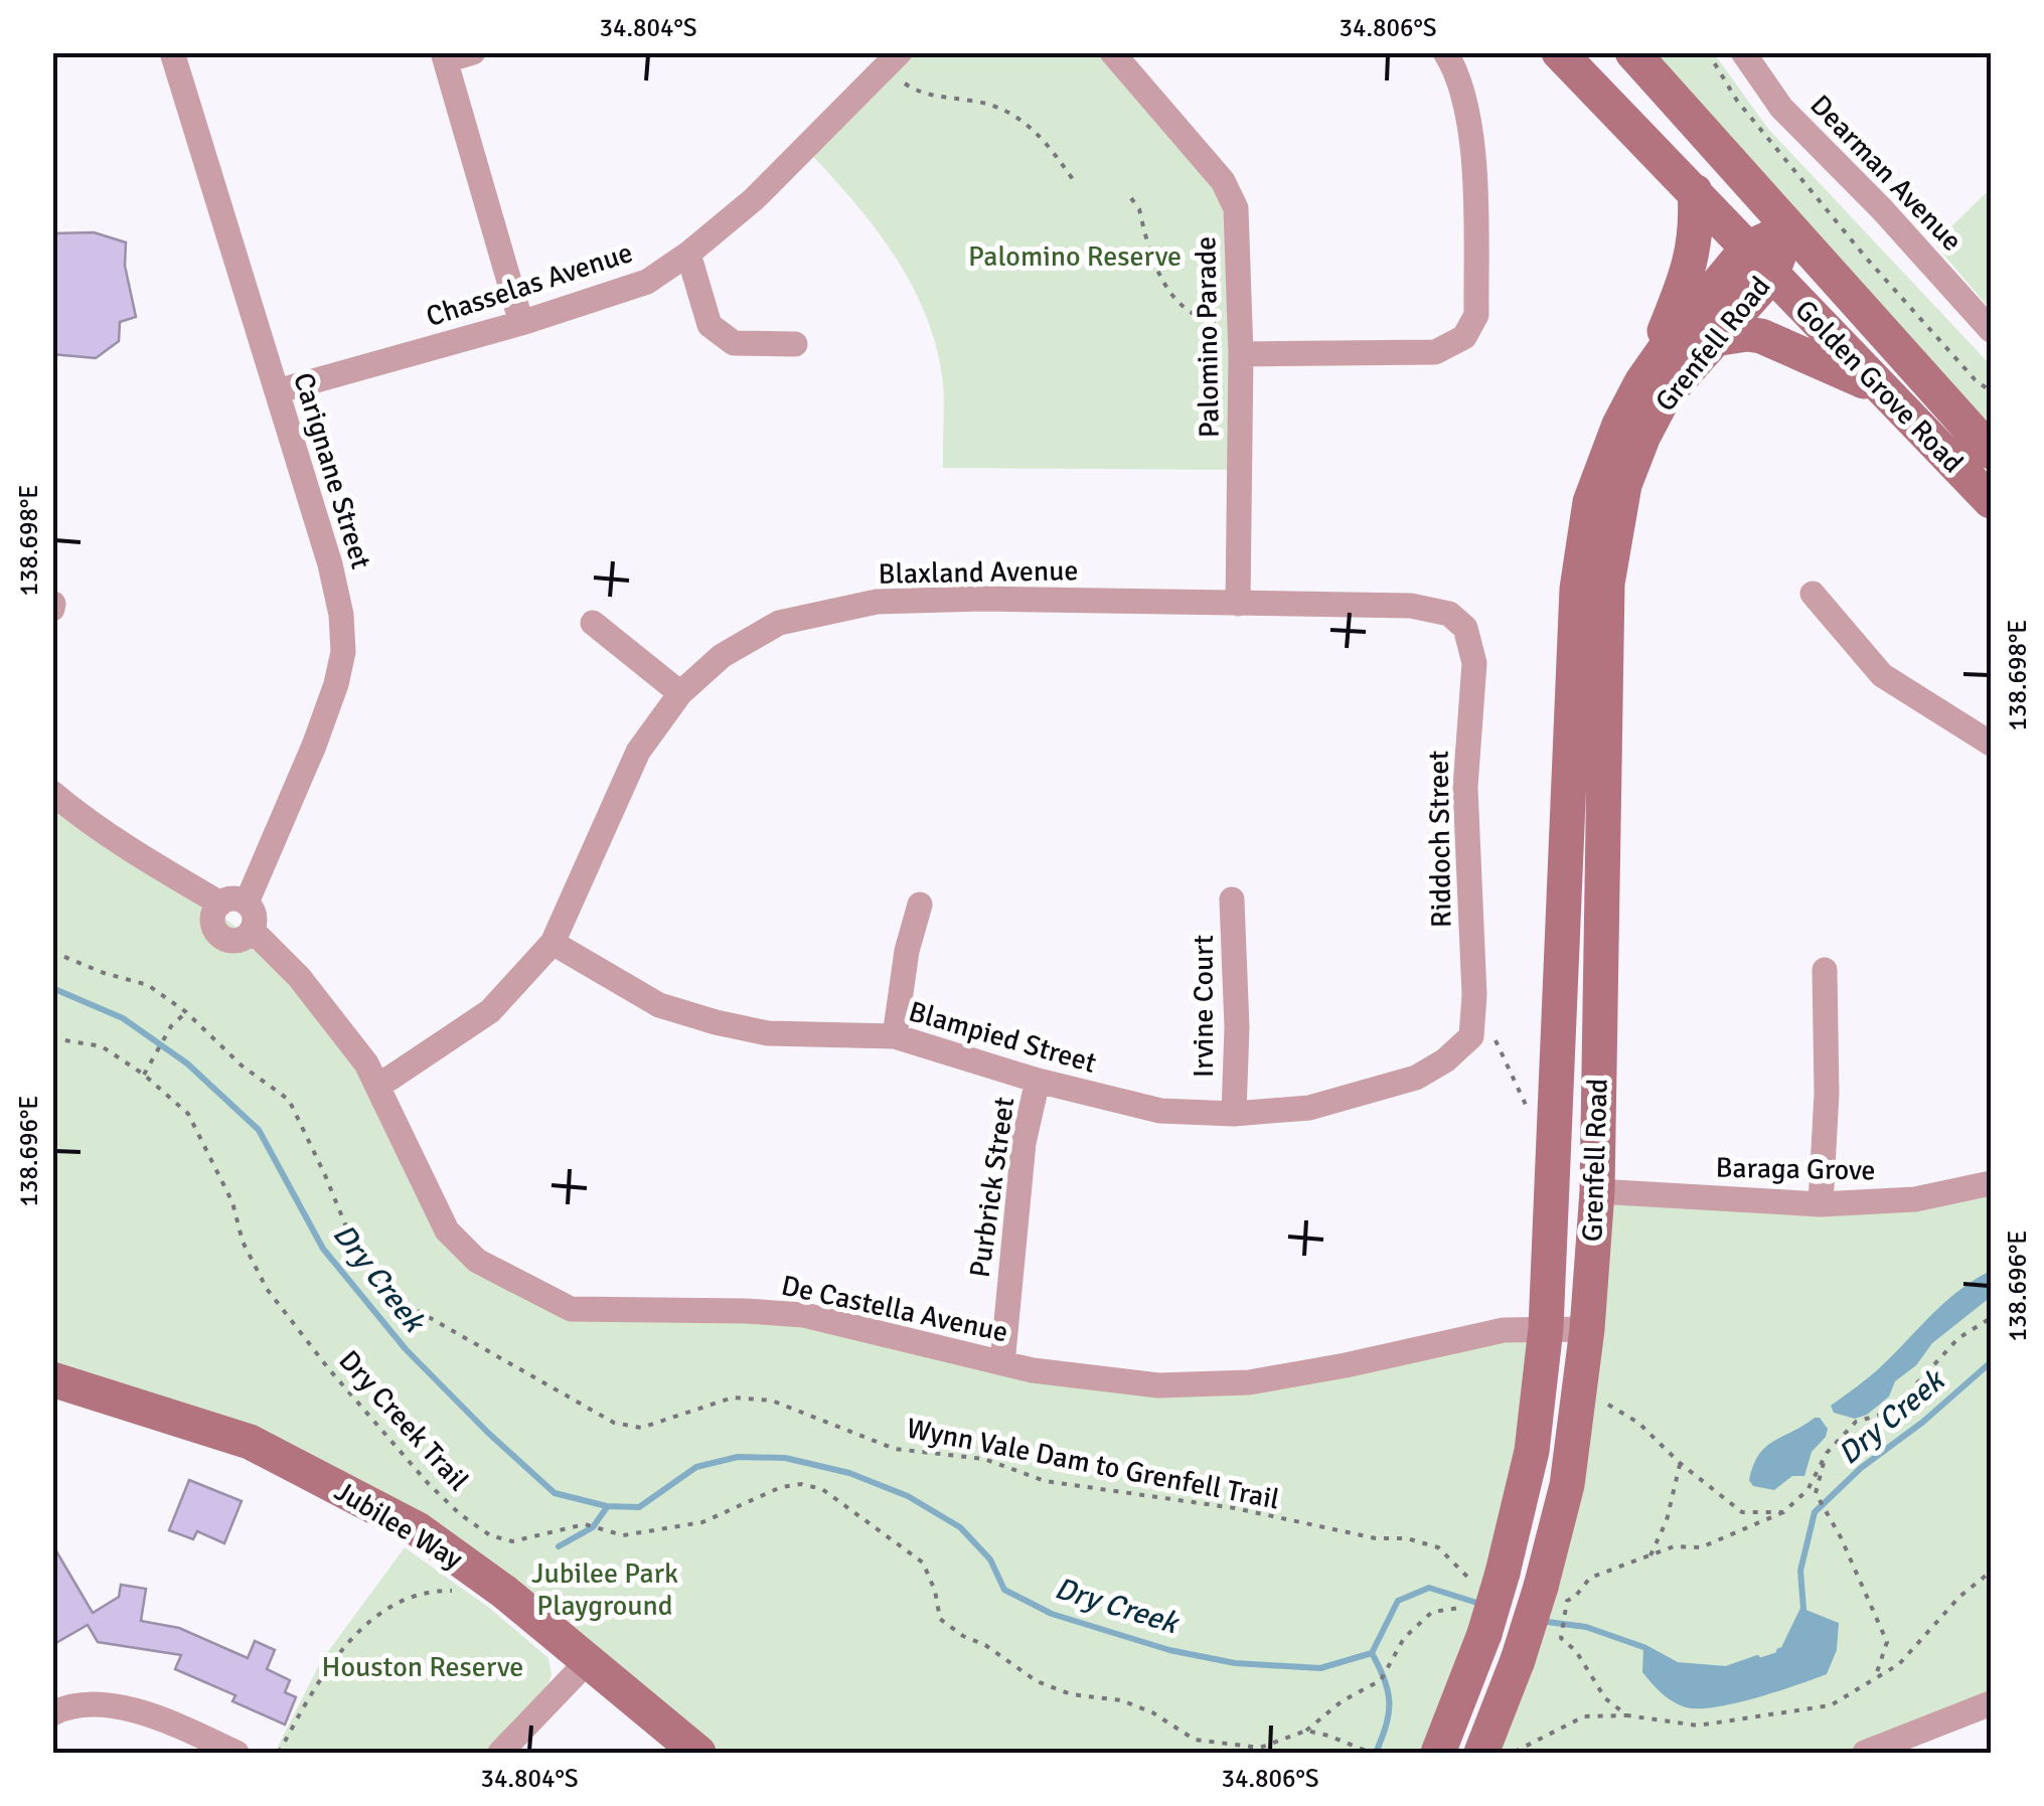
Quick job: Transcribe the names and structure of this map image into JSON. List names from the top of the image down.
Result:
{
  "streets": {
    "main road": ["Grenfell Road", "Golden Grove Road", "Jubilee Way"],
    "street": [
      "Dearman Avenue",
      "Chasselas Avenue",
      "Palomino Parade",
      "Carignane Street",
      "Blaxland Avenue",
      "Riddoch Street",
      "Irvine Court",
      "Blampied Street",
      "Baraga Grove",
      "Purbrick Street",
      "De Castella Avenue"
    ],
    "path": ["Dry Creek Trail", "Wynn Vale Dam to Grenfell Trail"]
  },
  "crossings": [
    ["Chasselas Avenue", "Carignane Street"],
    ["Palomino Parade", "Blaxland Avenue"],
    ["Grenfell Road", "Golden Grove Road"],
    ["Grenfell Road", "Baraga Grove"],
    ["Grenfell Road", "De Castella Avenue"],
    ["Grenfell Road", "Dry Creek Trail"],
    ["Grenfell Road", "Wynn Vale Dam to Grenfell Trail"],
    ["Carignane Street", "De Castella Avenue"],
    ["Blaxland Avenue", "Riddoch Street"],
    ["Blaxland Avenue", "Blampied Street"],
    ["Blaxland Avenue", "De Castella Avenue"],
    ["Riddoch Street", "Blampied Street"],
    ["Irvine Court", "Blampied Street"],
    ["Blampied Street", "Purbrick Street"],
    ["Purbrick Street", "De Castella Avenue"]
  ],
  "water": ["Dry Creek"],
  "parks": ["Palomino Reserve", "Jubilee Park Playground", "Houston Reserve"],
  "coordinates": [
    "34.804°S",
    "34.806°S",
    "138.698°E",
    "138.696°E"
  ]
}
